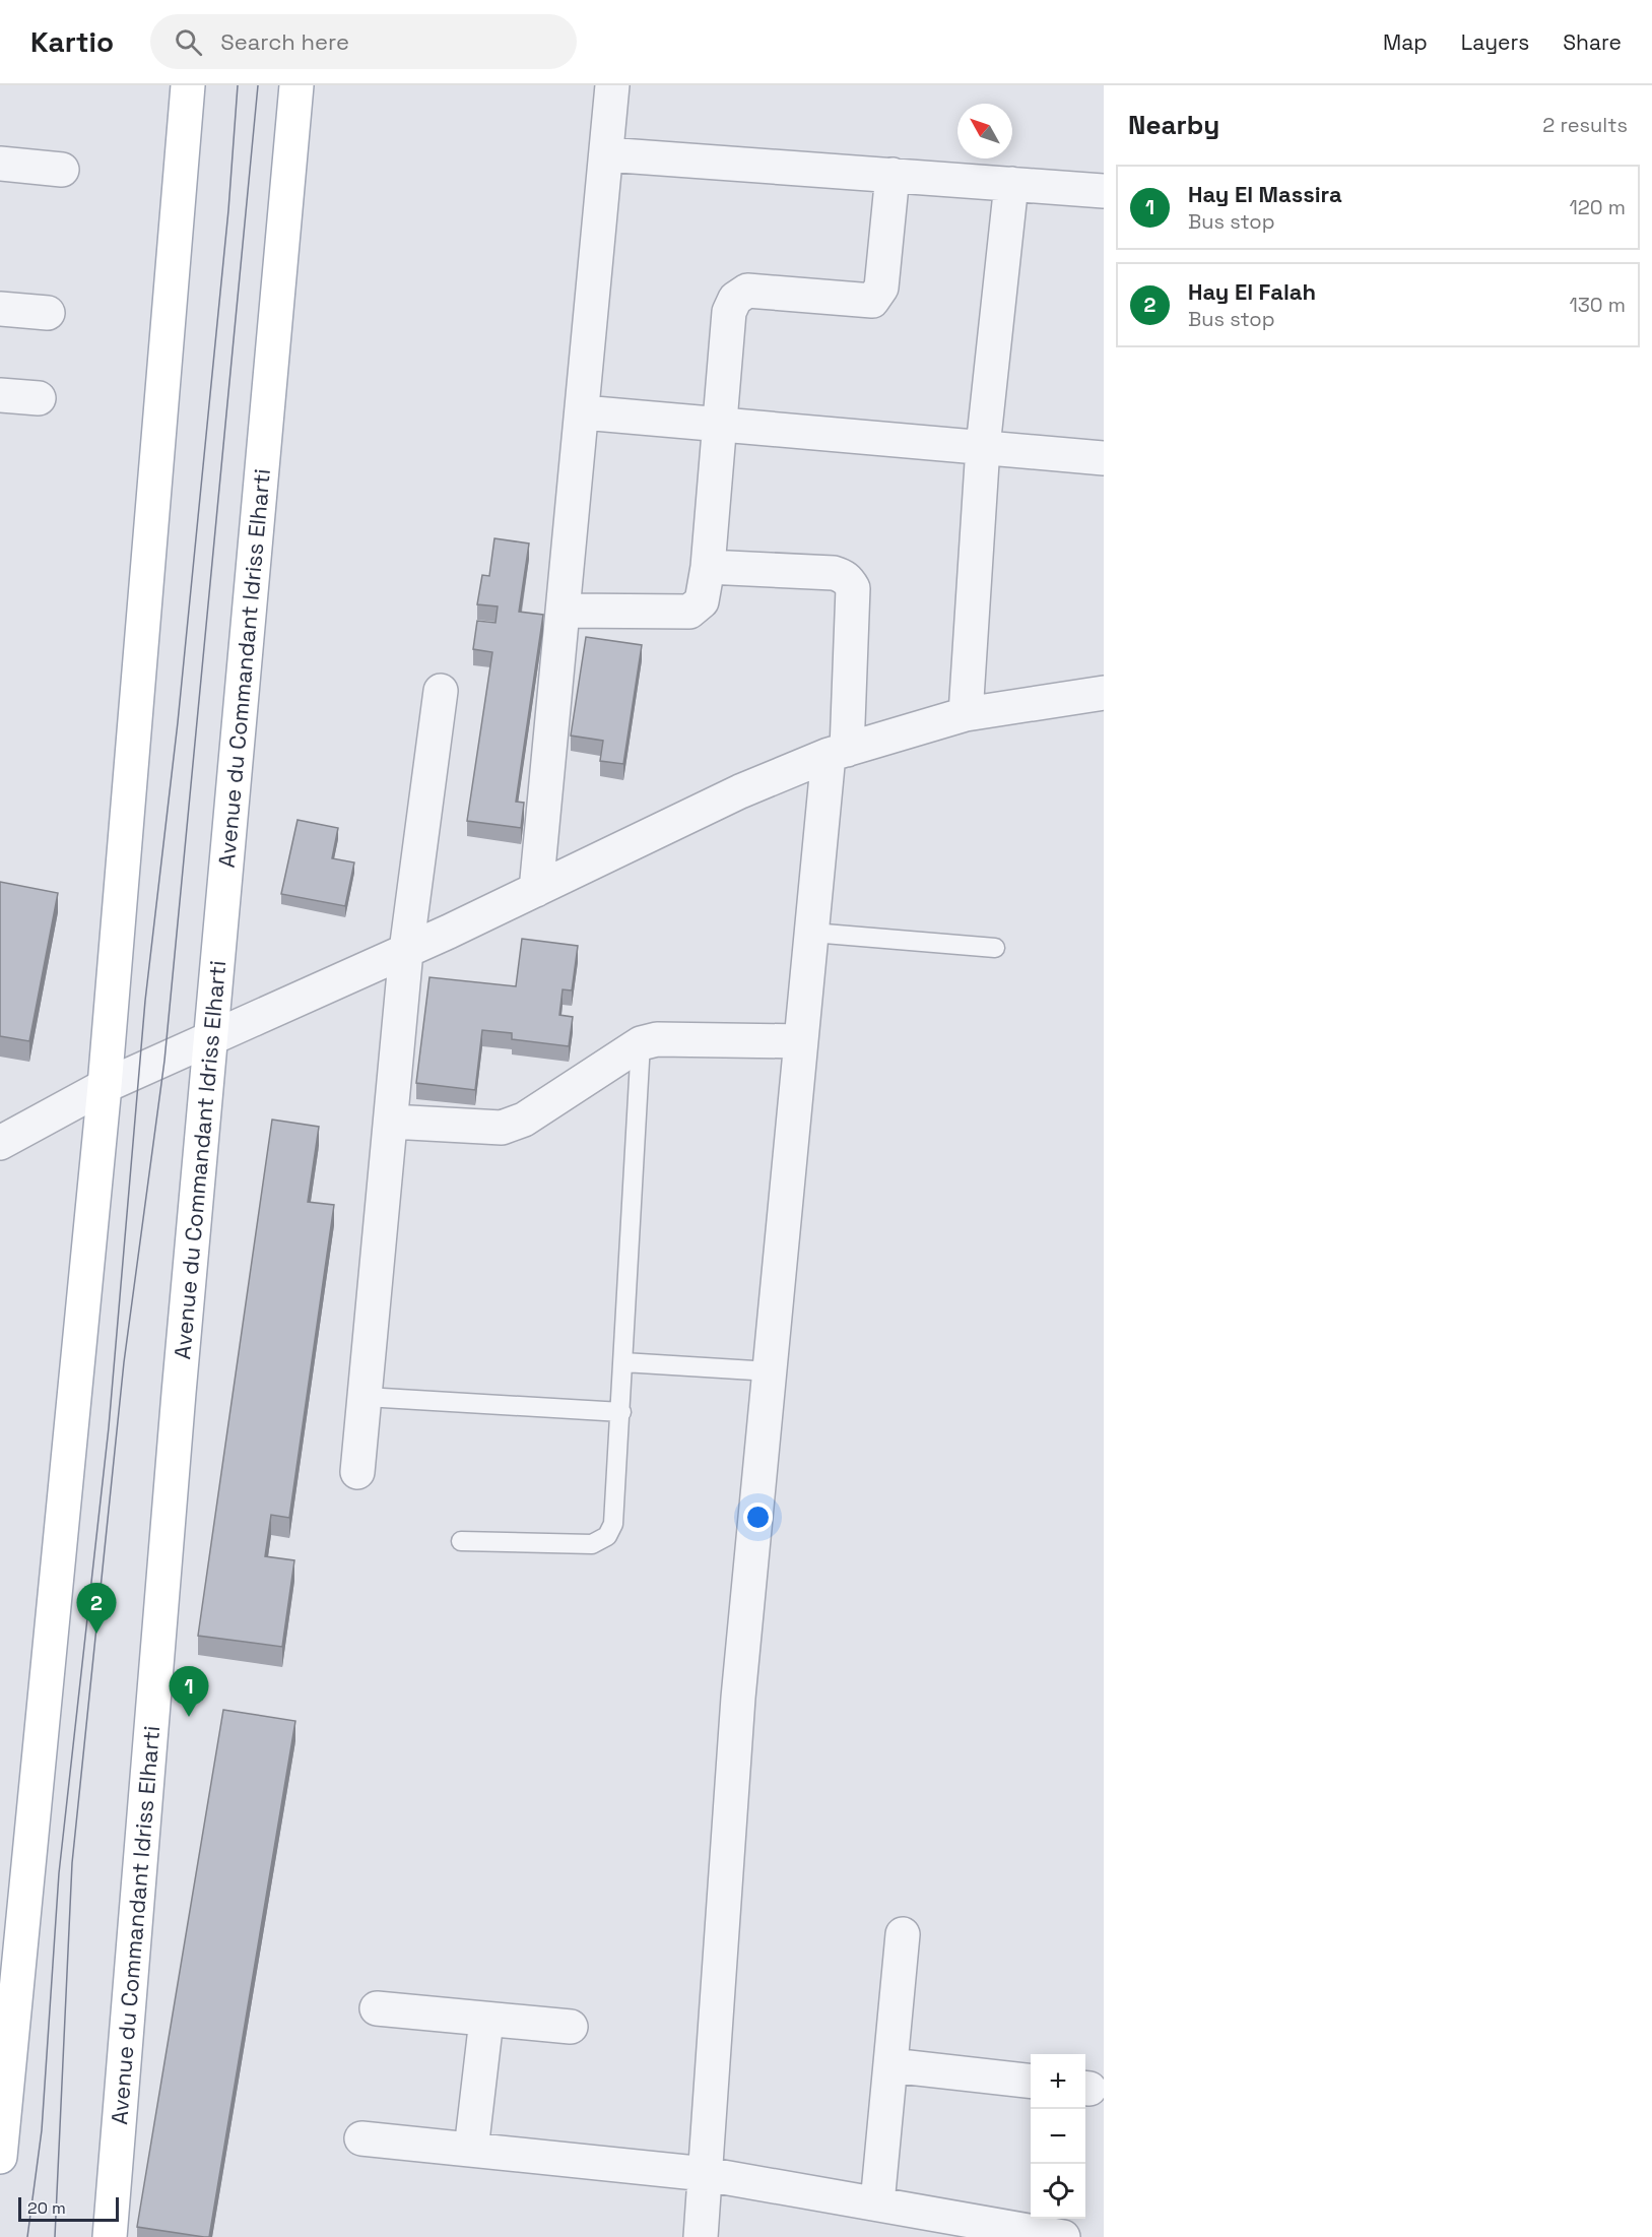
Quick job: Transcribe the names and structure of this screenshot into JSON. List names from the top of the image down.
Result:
{
  "streets": {
    "main road": ["Avenue du Commandant Idriss Elharti"]
  },
  "scale_bar": "20 m",
  "north": "top left",
  "page": {
    "header": "Kartio",
    "search": "Search here",
    "nav": ["Map", "Layers", "Share"],
    "heading": ["Nearby", "2 results"],
    "list": [
      {
        "mark": "1",
        "name": "Hay El Massira",
        "note": "Bus stop",
        "value": "120 m"
      },
      {
        "mark": "2",
        "name": "Hay El Falah",
        "note": "Bus stop",
        "value": "130 m"
      }
    ],
    "pins": ["2", "1"],
    "map_buttons": ["+", "−"],
    "scale": "20 m"
  }
}
